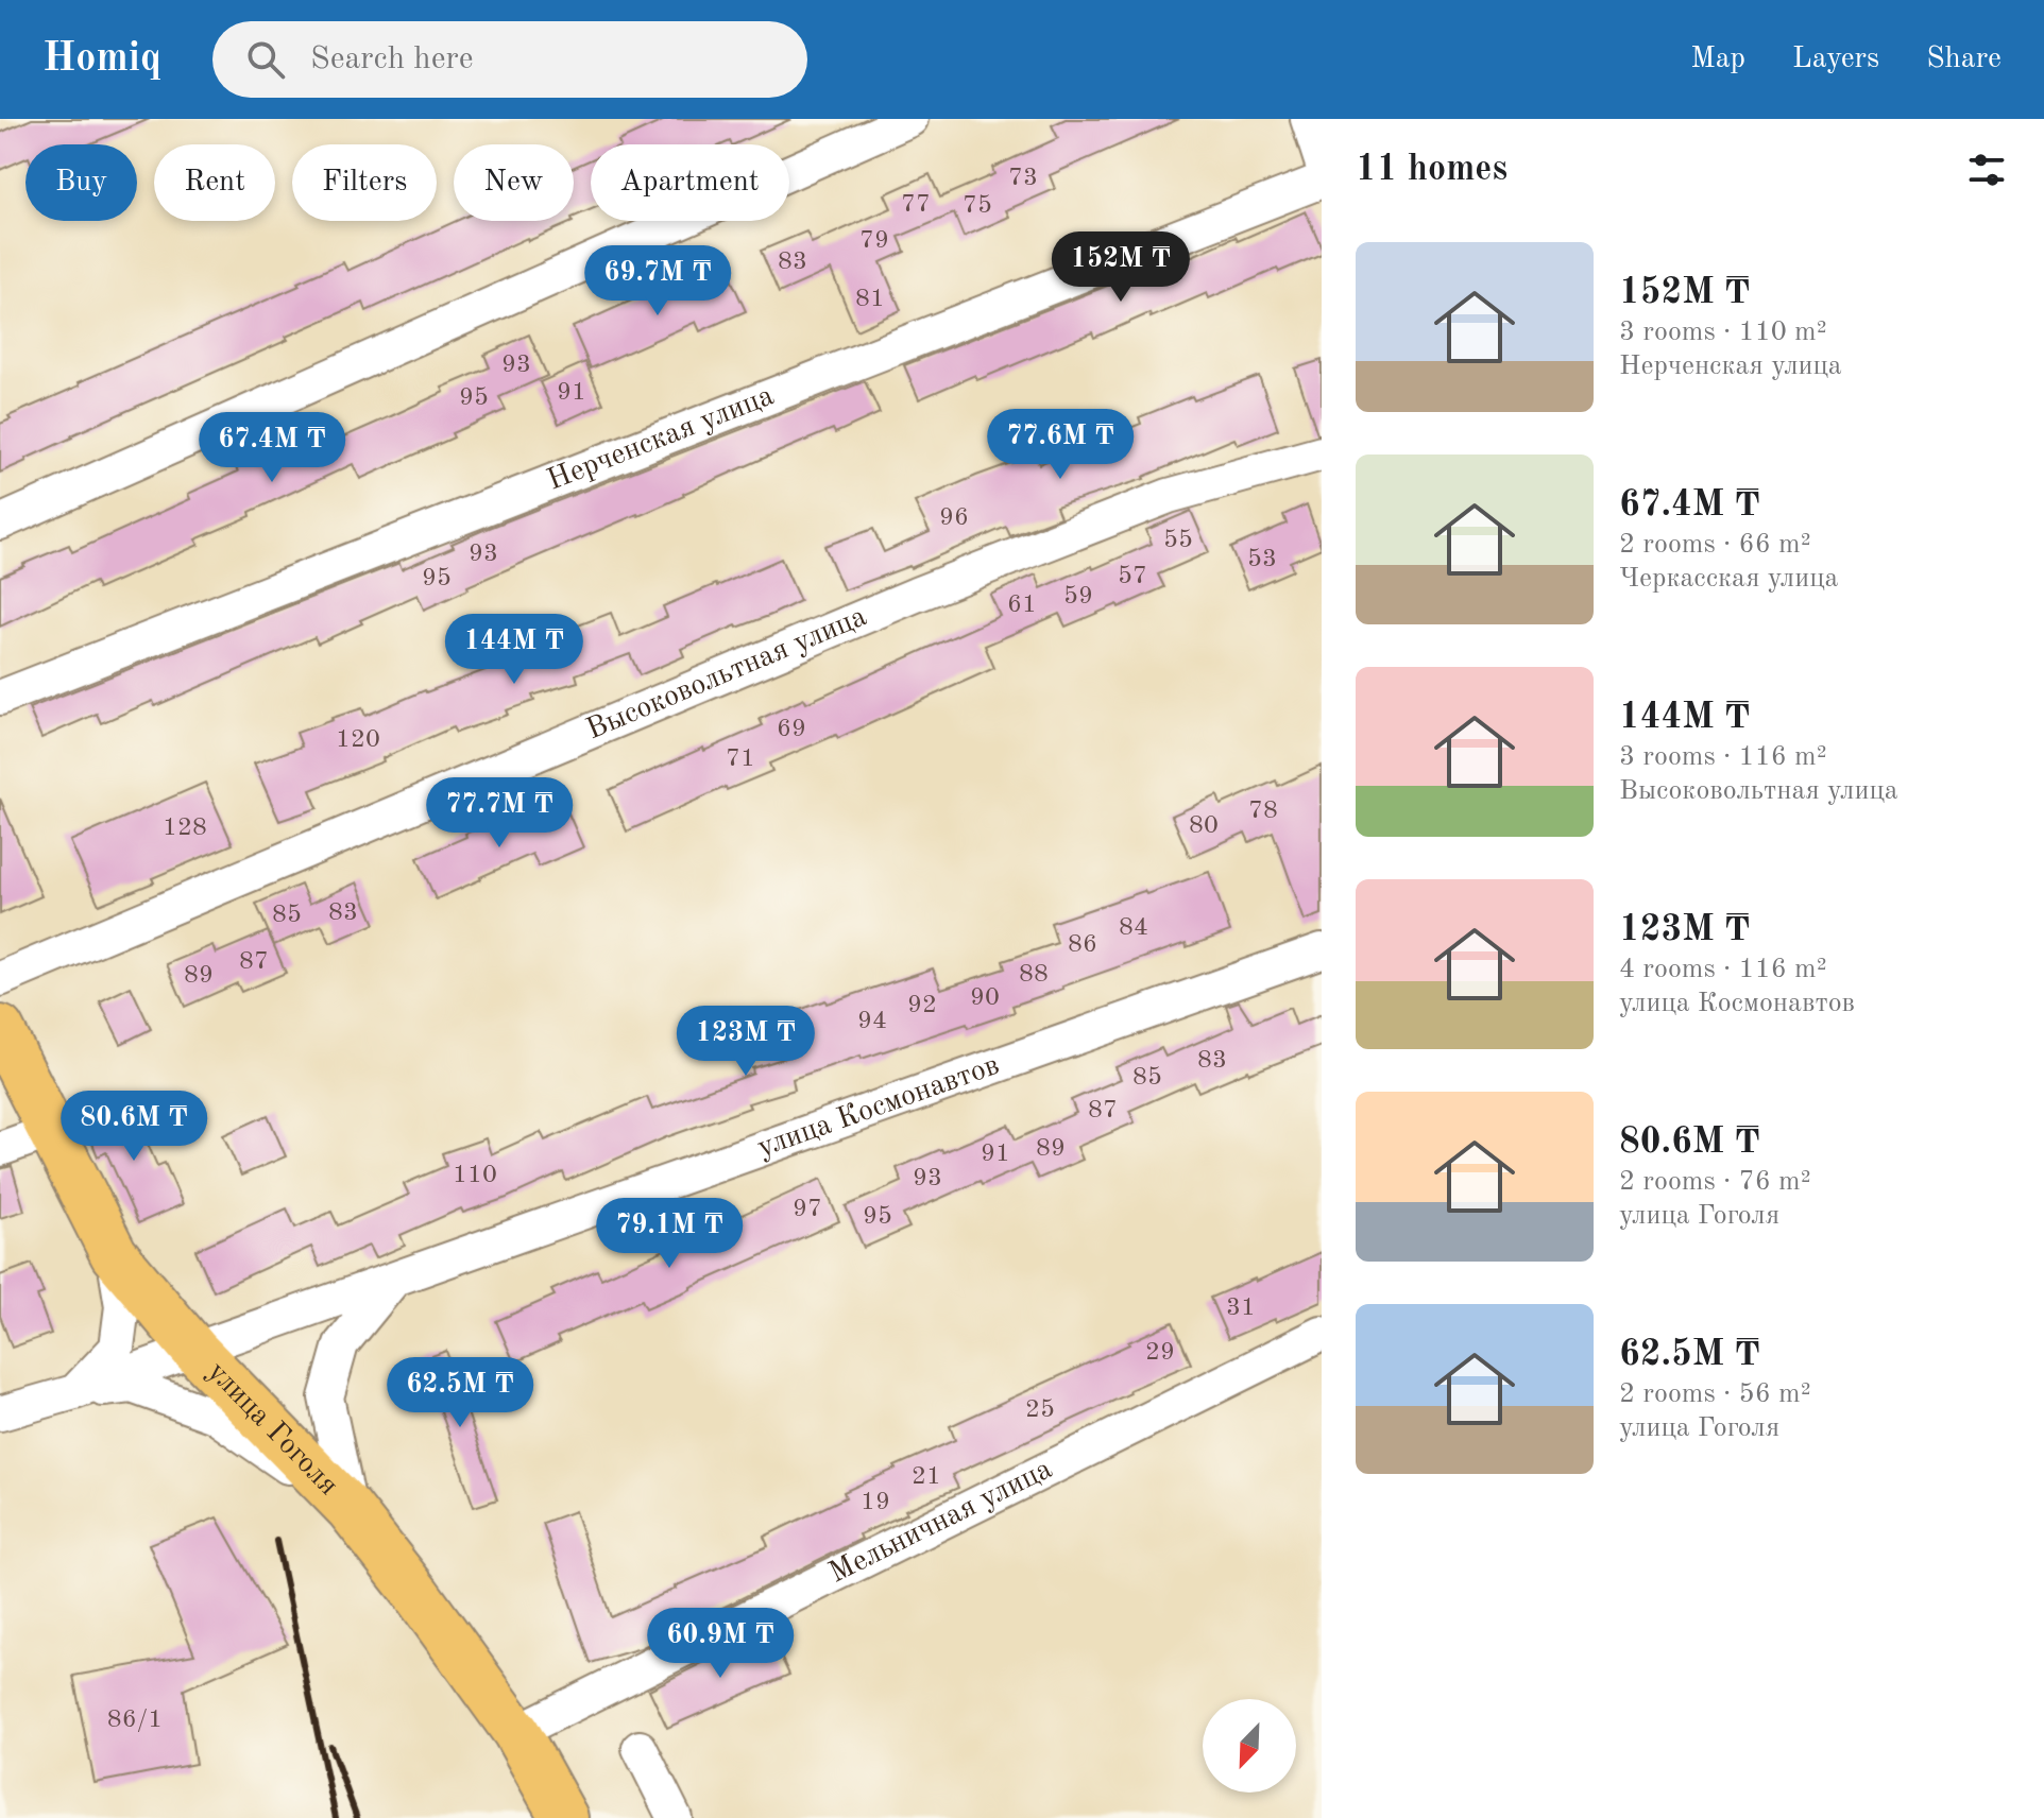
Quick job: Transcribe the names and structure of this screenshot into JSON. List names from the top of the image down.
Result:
{
  "streets": {
    "highway": ["улица Гоголя"],
    "street": [
      "Нерченская улица",
      "Высоковольтная улица",
      "улица Космонавтов",
      "Мельничная улица"
    ]
  },
  "crossings": [
    ["улица Космонавтов", "улица Гоголя"],
    ["улица Гоголя", "Мельничная улица"]
  ],
  "house_numbers": [
    "73",
    "77",
    "75",
    "79",
    "83",
    "81",
    "93",
    "91",
    "95",
    "96",
    "55",
    "93",
    "53",
    "57",
    "95",
    "59",
    "61",
    "69",
    "120",
    "71",
    "78",
    "80",
    "128",
    "83",
    "85",
    "84",
    "86",
    "87",
    "88",
    "89",
    "90",
    "92",
    "94",
    "83",
    "85",
    "87",
    "89",
    "91",
    "110",
    "93",
    "97",
    "95",
    "31",
    "29",
    "25",
    "21",
    "19",
    "86/1"
  ],
  "north": "bottom left",
  "page": {
    "header": "Homiq",
    "search": "Search here",
    "nav": ["Map", "Layers", "Share"],
    "heading": "11 homes",
    "chip": [
      "Buy",
      "Rent",
      "Filters",
      "New",
      "Apartment"
    ],
    "list": [
      {
        "name": "152M ₸",
        "note": "3 rooms · 110 m² · Нерченская улица"
      },
      {
        "name": "67.4M ₸",
        "note": "2 rooms · 66 m² · Черкасская улица"
      },
      {
        "name": "144M ₸",
        "note": "3 rooms · 116 m² · Высоковольтная улица"
      },
      {
        "name": "123M ₸",
        "note": "4 rooms · 116 m² · улица Космонавтов"
      },
      {
        "name": "80.6M ₸",
        "note": "2 rooms · 76 m² · улица Гоголя"
      },
      {
        "name": "62.5M ₸",
        "note": "2 rooms · 56 m² · улица Гоголя"
      }
    ],
    "price": [
      "152M ₸",
      "69.7M ₸",
      "77.6M ₸",
      "67.4M ₸",
      "144M ₸",
      "77.7M ₸",
      "123M ₸",
      "80.6M ₸",
      "79.1M ₸",
      "62.5M ₸",
      "60.9M ₸"
    ]
  }
}
